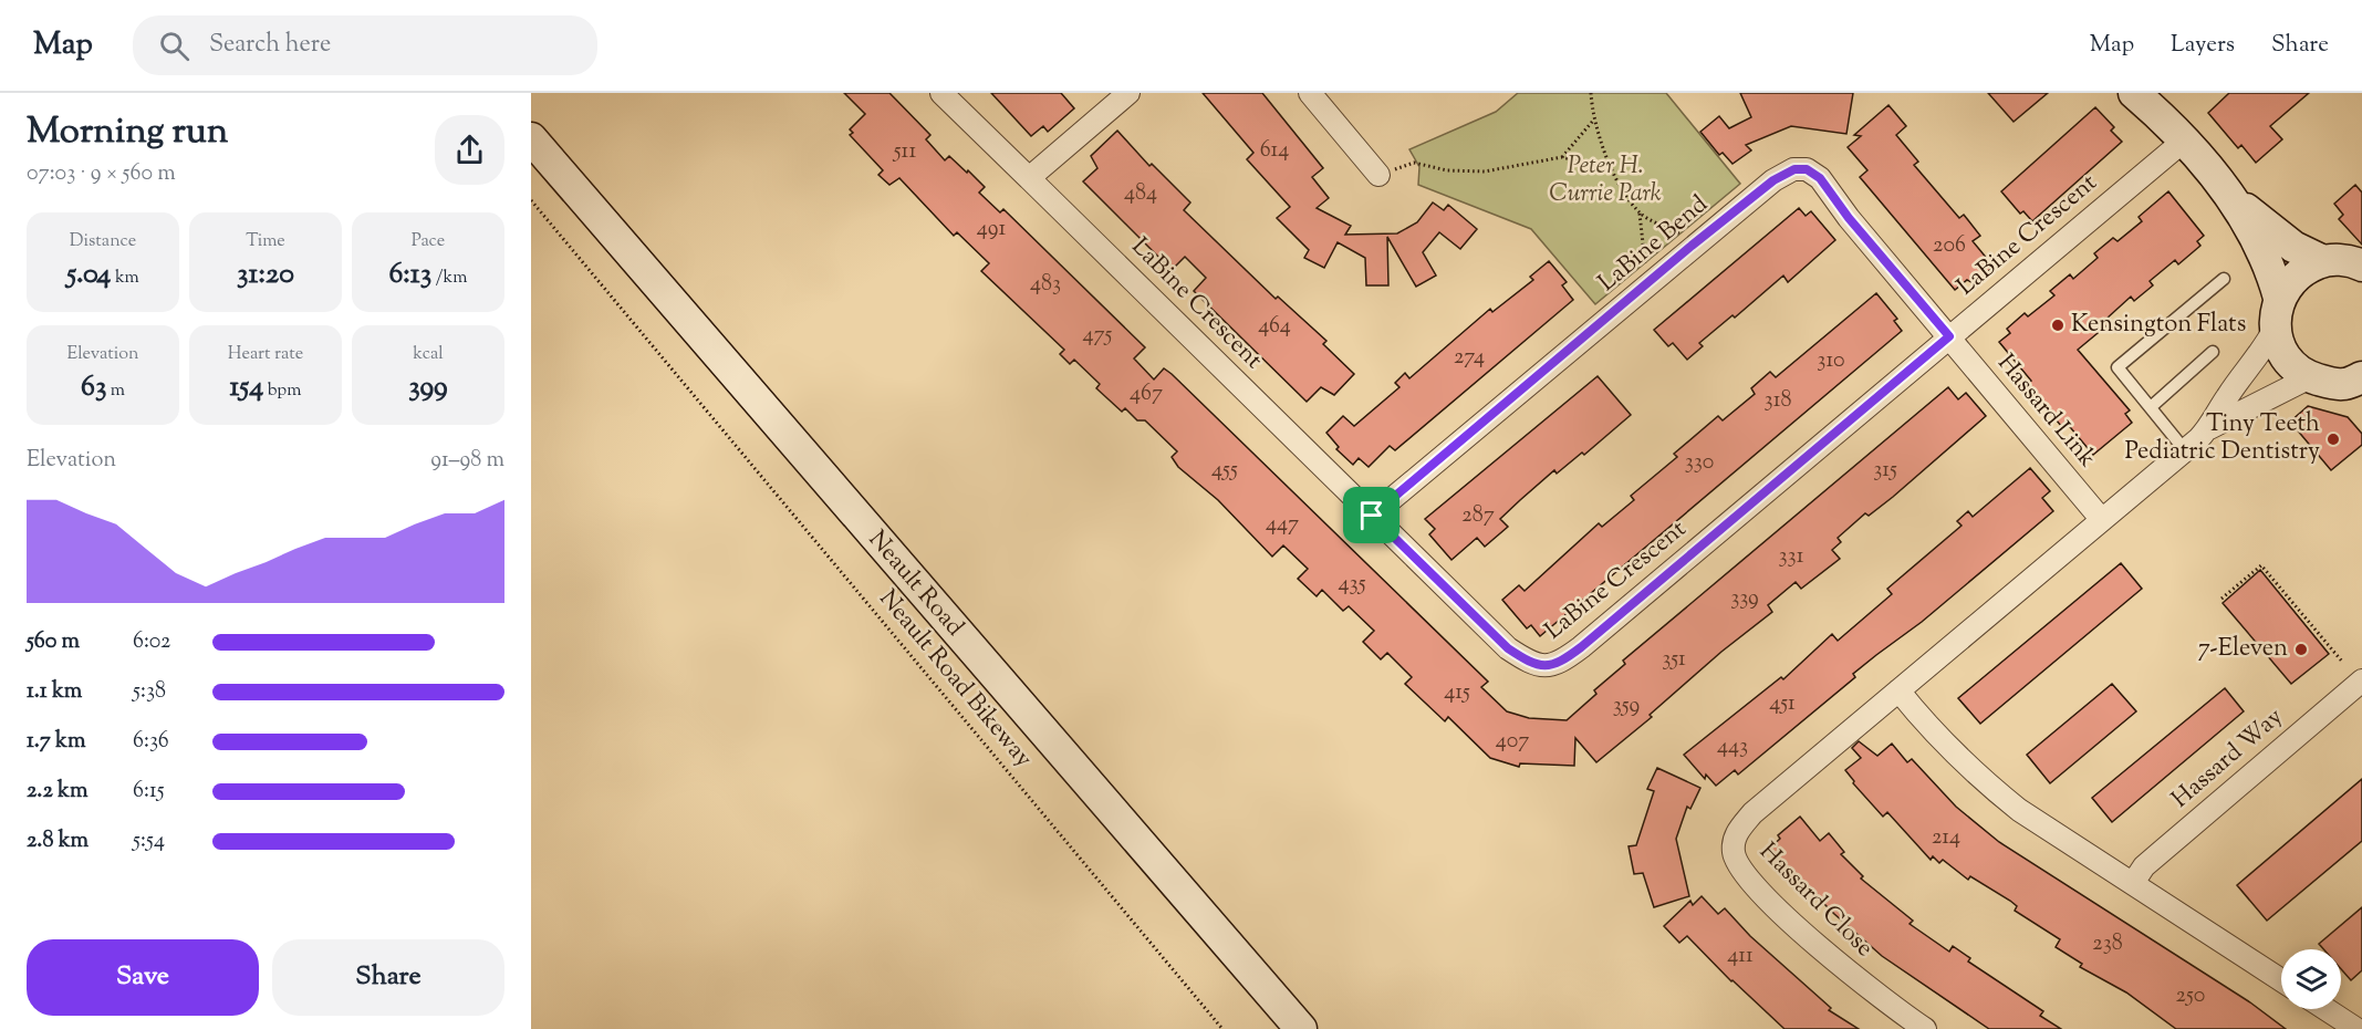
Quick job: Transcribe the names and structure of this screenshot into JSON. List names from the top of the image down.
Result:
{
  "streets": {
    "main road": ["Neault Road"],
    "street": [
      "LaBine Crescent",
      "LaBine Bend",
      "Hassard Link",
      "Hassard Way",
      "Hassard Close"
    ],
    "path": ["Neault Road Bikeway"]
  },
  "crossings": [
    ["LaBine Crescent", "LaBine Bend"],
    ["LaBine Crescent", "Hassard Link"],
    ["LaBine Bend", "Hassard Link"],
    ["Hassard Link", "Hassard Close"]
  ],
  "parks": ["Peter H. Currie Park"],
  "places": ["Kensington Flats", "Tiny Teeth Pediatric Dentistry", "7-Eleven"],
  "house_numbers": [
    "614",
    "511",
    "484",
    "491",
    "206",
    "483",
    "464",
    "475",
    "274",
    "310",
    "467",
    "318",
    "330",
    "455",
    "315",
    "287",
    "447",
    "331",
    "435",
    "339",
    "351",
    "415",
    "451",
    "359",
    "407",
    "443",
    "214",
    "238",
    "411",
    "250"
  ],
  "page": {
    "header": "Map",
    "search": "Search here",
    "nav": ["Map", "Layers", "Share"],
    "heading": ["Morning run", "07:03 · 9 × 560 m"],
    "stats": [
      ["Distance", "5.04 km"],
      ["Time", "31:20"],
      ["Pace", "6:13 /km"],
      ["Elevation", "63 m"],
      ["Heart rate", "154 bpm"],
      ["kcal", "399"]
    ],
    "chart": ["Elevation", "91–98 m"],
    "list": [
      {
        "name": "560 m",
        "note": "6:02"
      },
      {
        "name": "1.1 km",
        "note": "5:38"
      },
      {
        "name": "1.7 km",
        "note": "6:36"
      },
      {
        "name": "2.2 km",
        "note": "6:15"
      },
      {
        "name": "2.8 km",
        "note": "5:54"
      }
    ],
    "buttons": ["Save", "Share"]
  }
}
